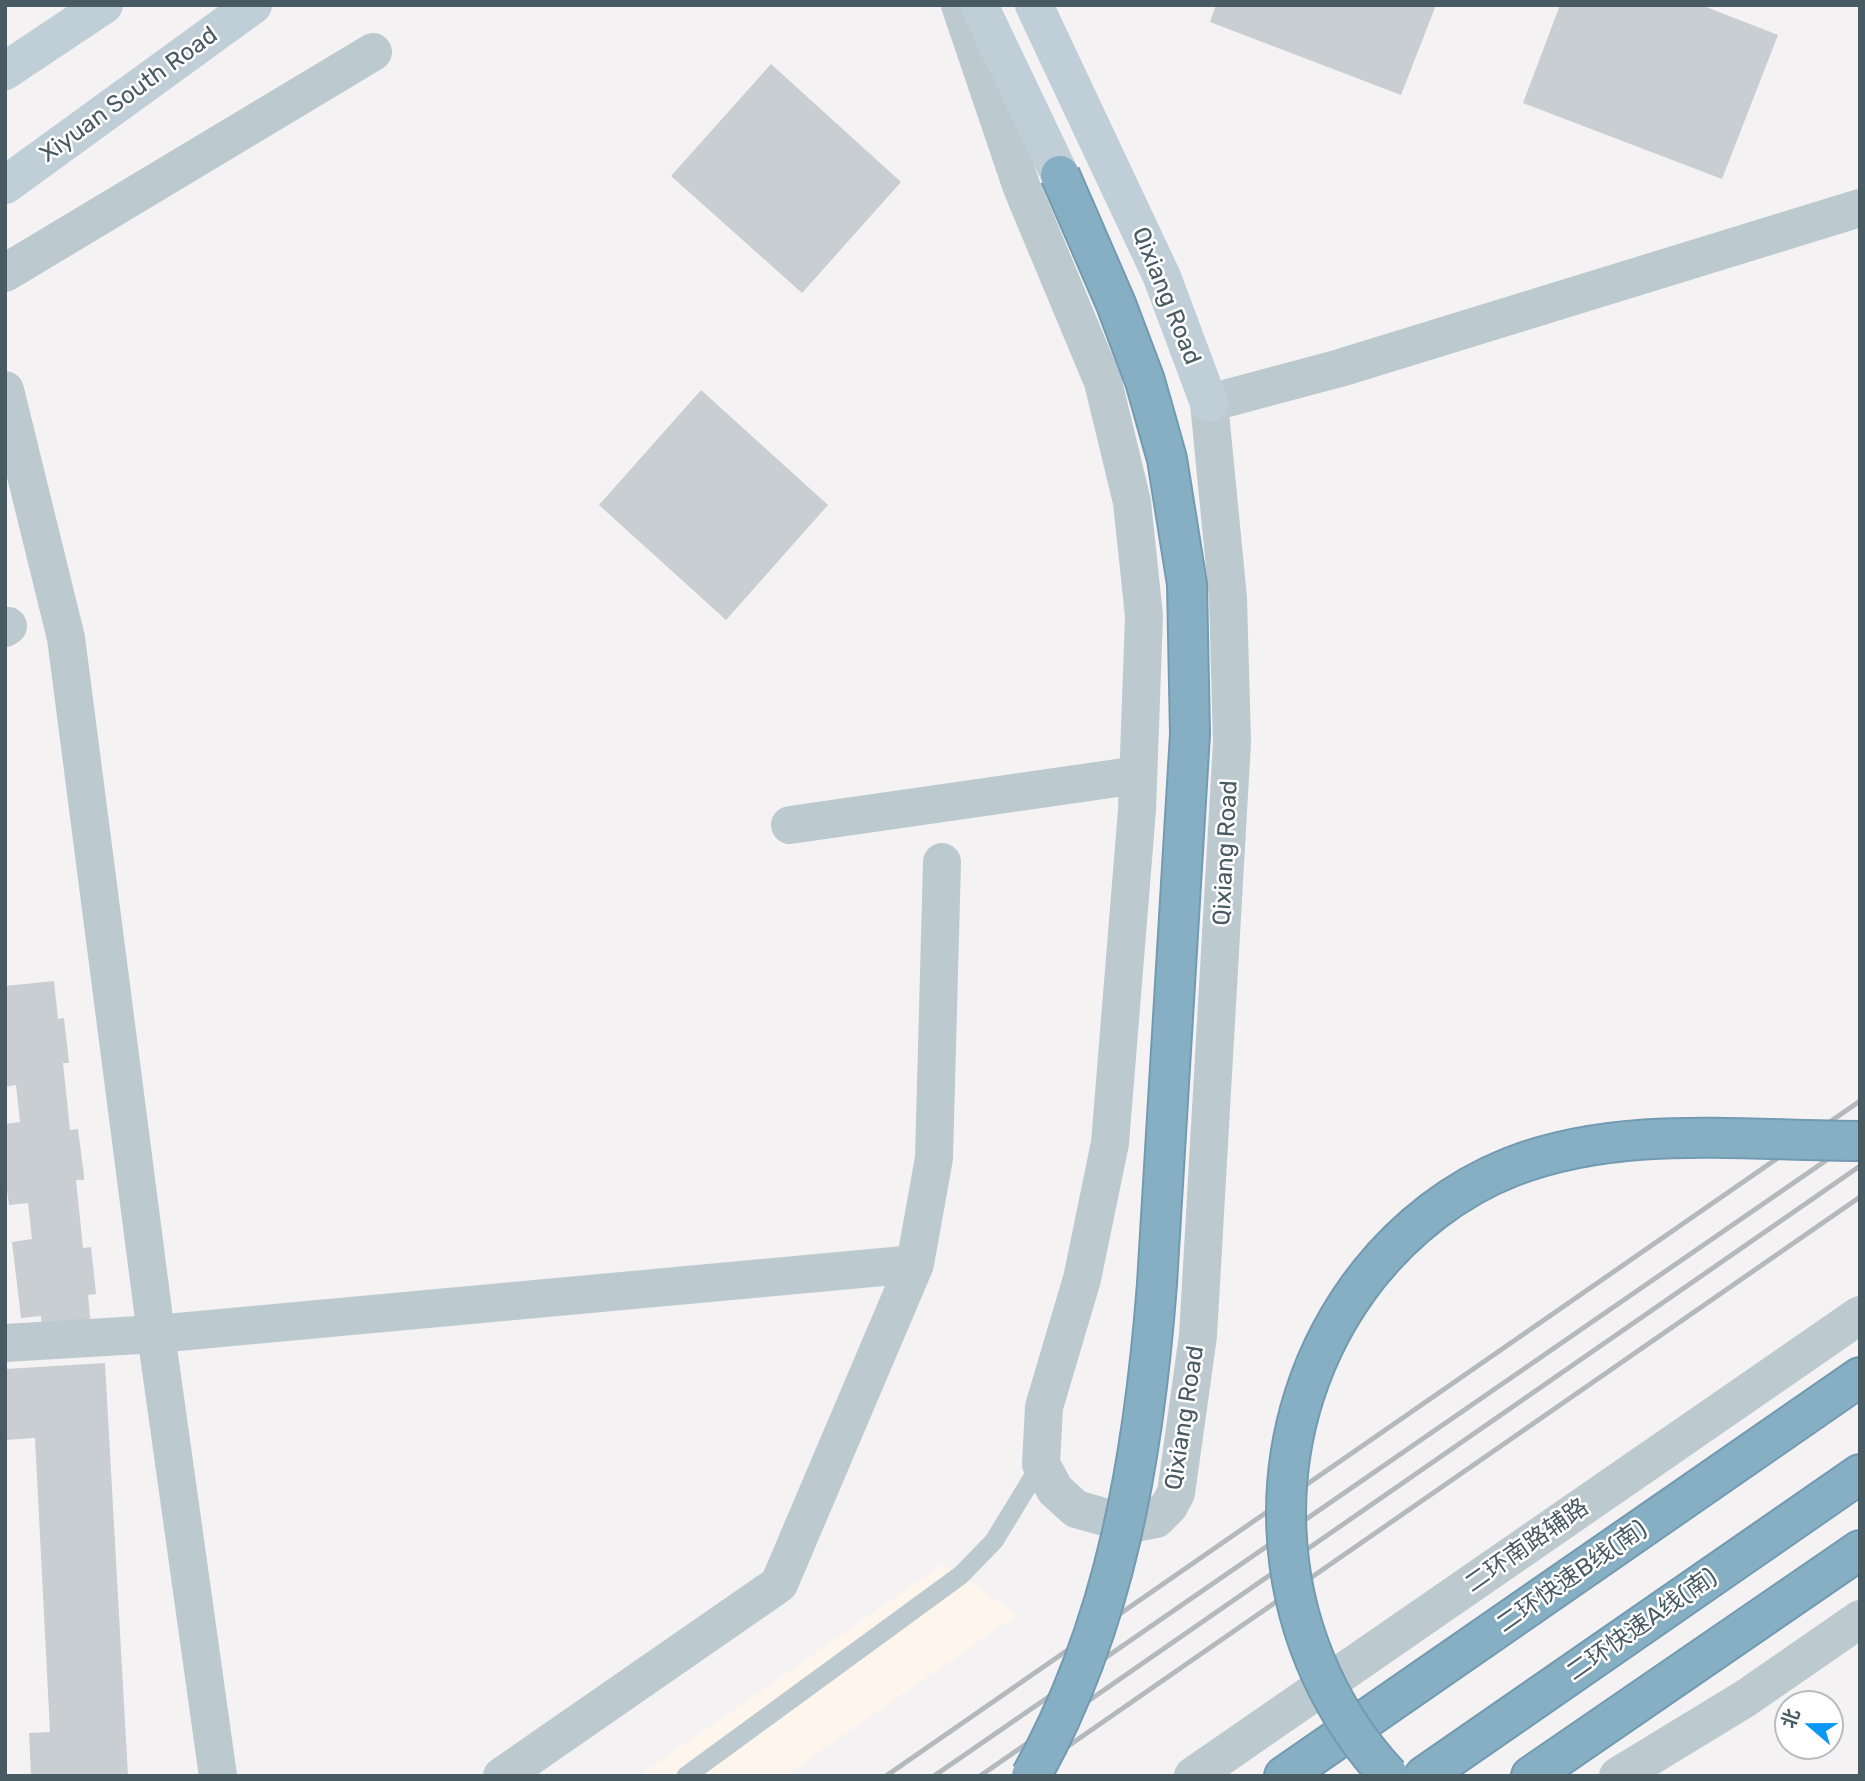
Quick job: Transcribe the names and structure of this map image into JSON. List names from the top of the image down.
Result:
{
  "streets": {
    "highway": ["二环快速B线(南)", "二环快速A线(南)"],
    "street": ["Xiyuan South Road", "Qixiang Road", "二环南路辅路"]
  },
  "north": "left"
}
